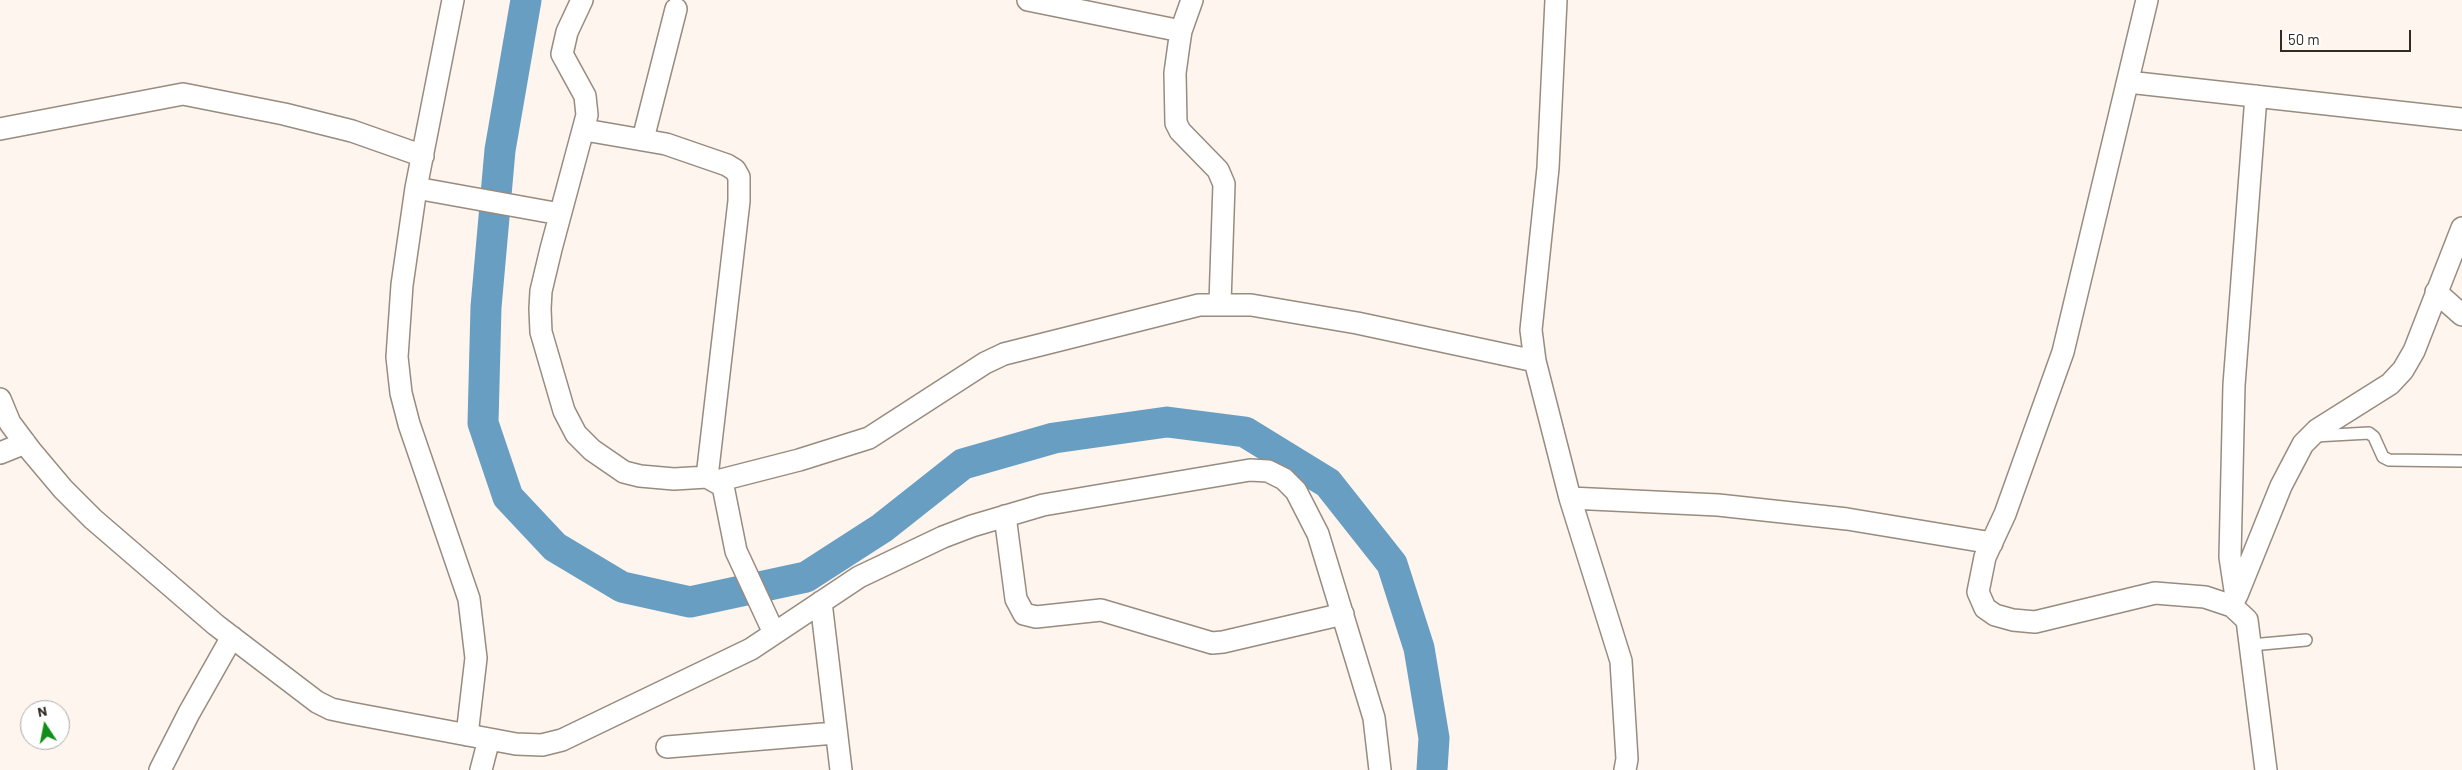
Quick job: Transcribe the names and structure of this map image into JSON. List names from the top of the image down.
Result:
{
  "scale_bar": "50 m",
  "north": "top"
}
